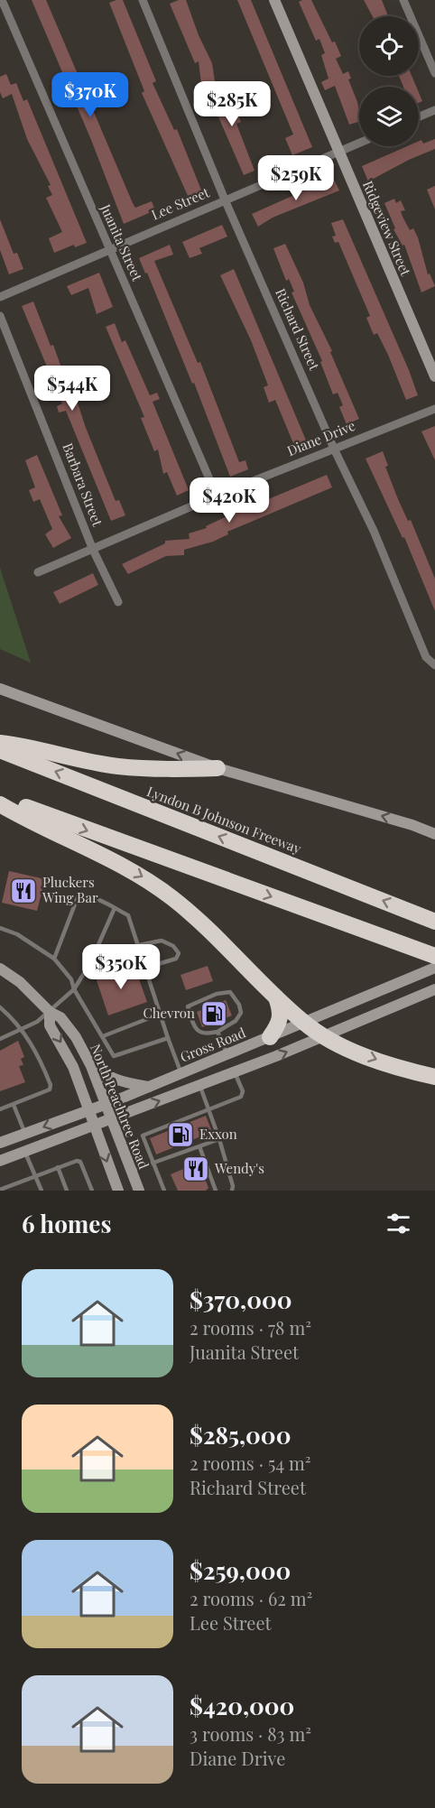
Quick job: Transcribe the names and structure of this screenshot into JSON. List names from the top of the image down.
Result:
{
  "streets": {
    "highway": ["Lyndon B Johnson Freeway"],
    "main road": ["Ridgeview Street", "Gross Road", "North Peachtree Road"],
    "street": [
      "Lee Street",
      "Juanita Street",
      "Richard Street",
      "Diane Drive",
      "Barbara Street"
    ]
  },
  "crossings": [
    ["Lee Street", "Ridgeview Street"],
    ["Lee Street", "Juanita Street"],
    ["Lee Street", "Richard Street"],
    ["Juanita Street", "Diane Drive"],
    ["Richard Street", "Diane Drive"],
    ["Diane Drive", "Barbara Street"],
    ["Gross Road", "North Peachtree Road"]
  ],
  "places": {
    "restaurant": ["Pluckers Wing Bar", "Wendy's"],
    "fuel station": ["Chevron", "Exxon"]
  },
  "page": {
    "price": [
      "$370K",
      "$285K",
      "$259K",
      "$544K",
      "$420K",
      "$350K"
    ],
    "heading": "6 homes",
    "list": [
      {
        "name": "$370,000",
        "note": "2 rooms · 78 m² · Juanita Street"
      },
      {
        "name": "$285,000",
        "note": "2 rooms · 54 m² · Richard Street"
      },
      {
        "name": "$259,000",
        "note": "2 rooms · 62 m² · Lee Street"
      },
      {
        "name": "$420,000",
        "note": "3 rooms · 83 m² · Diane Drive"
      }
    ]
  }
}
